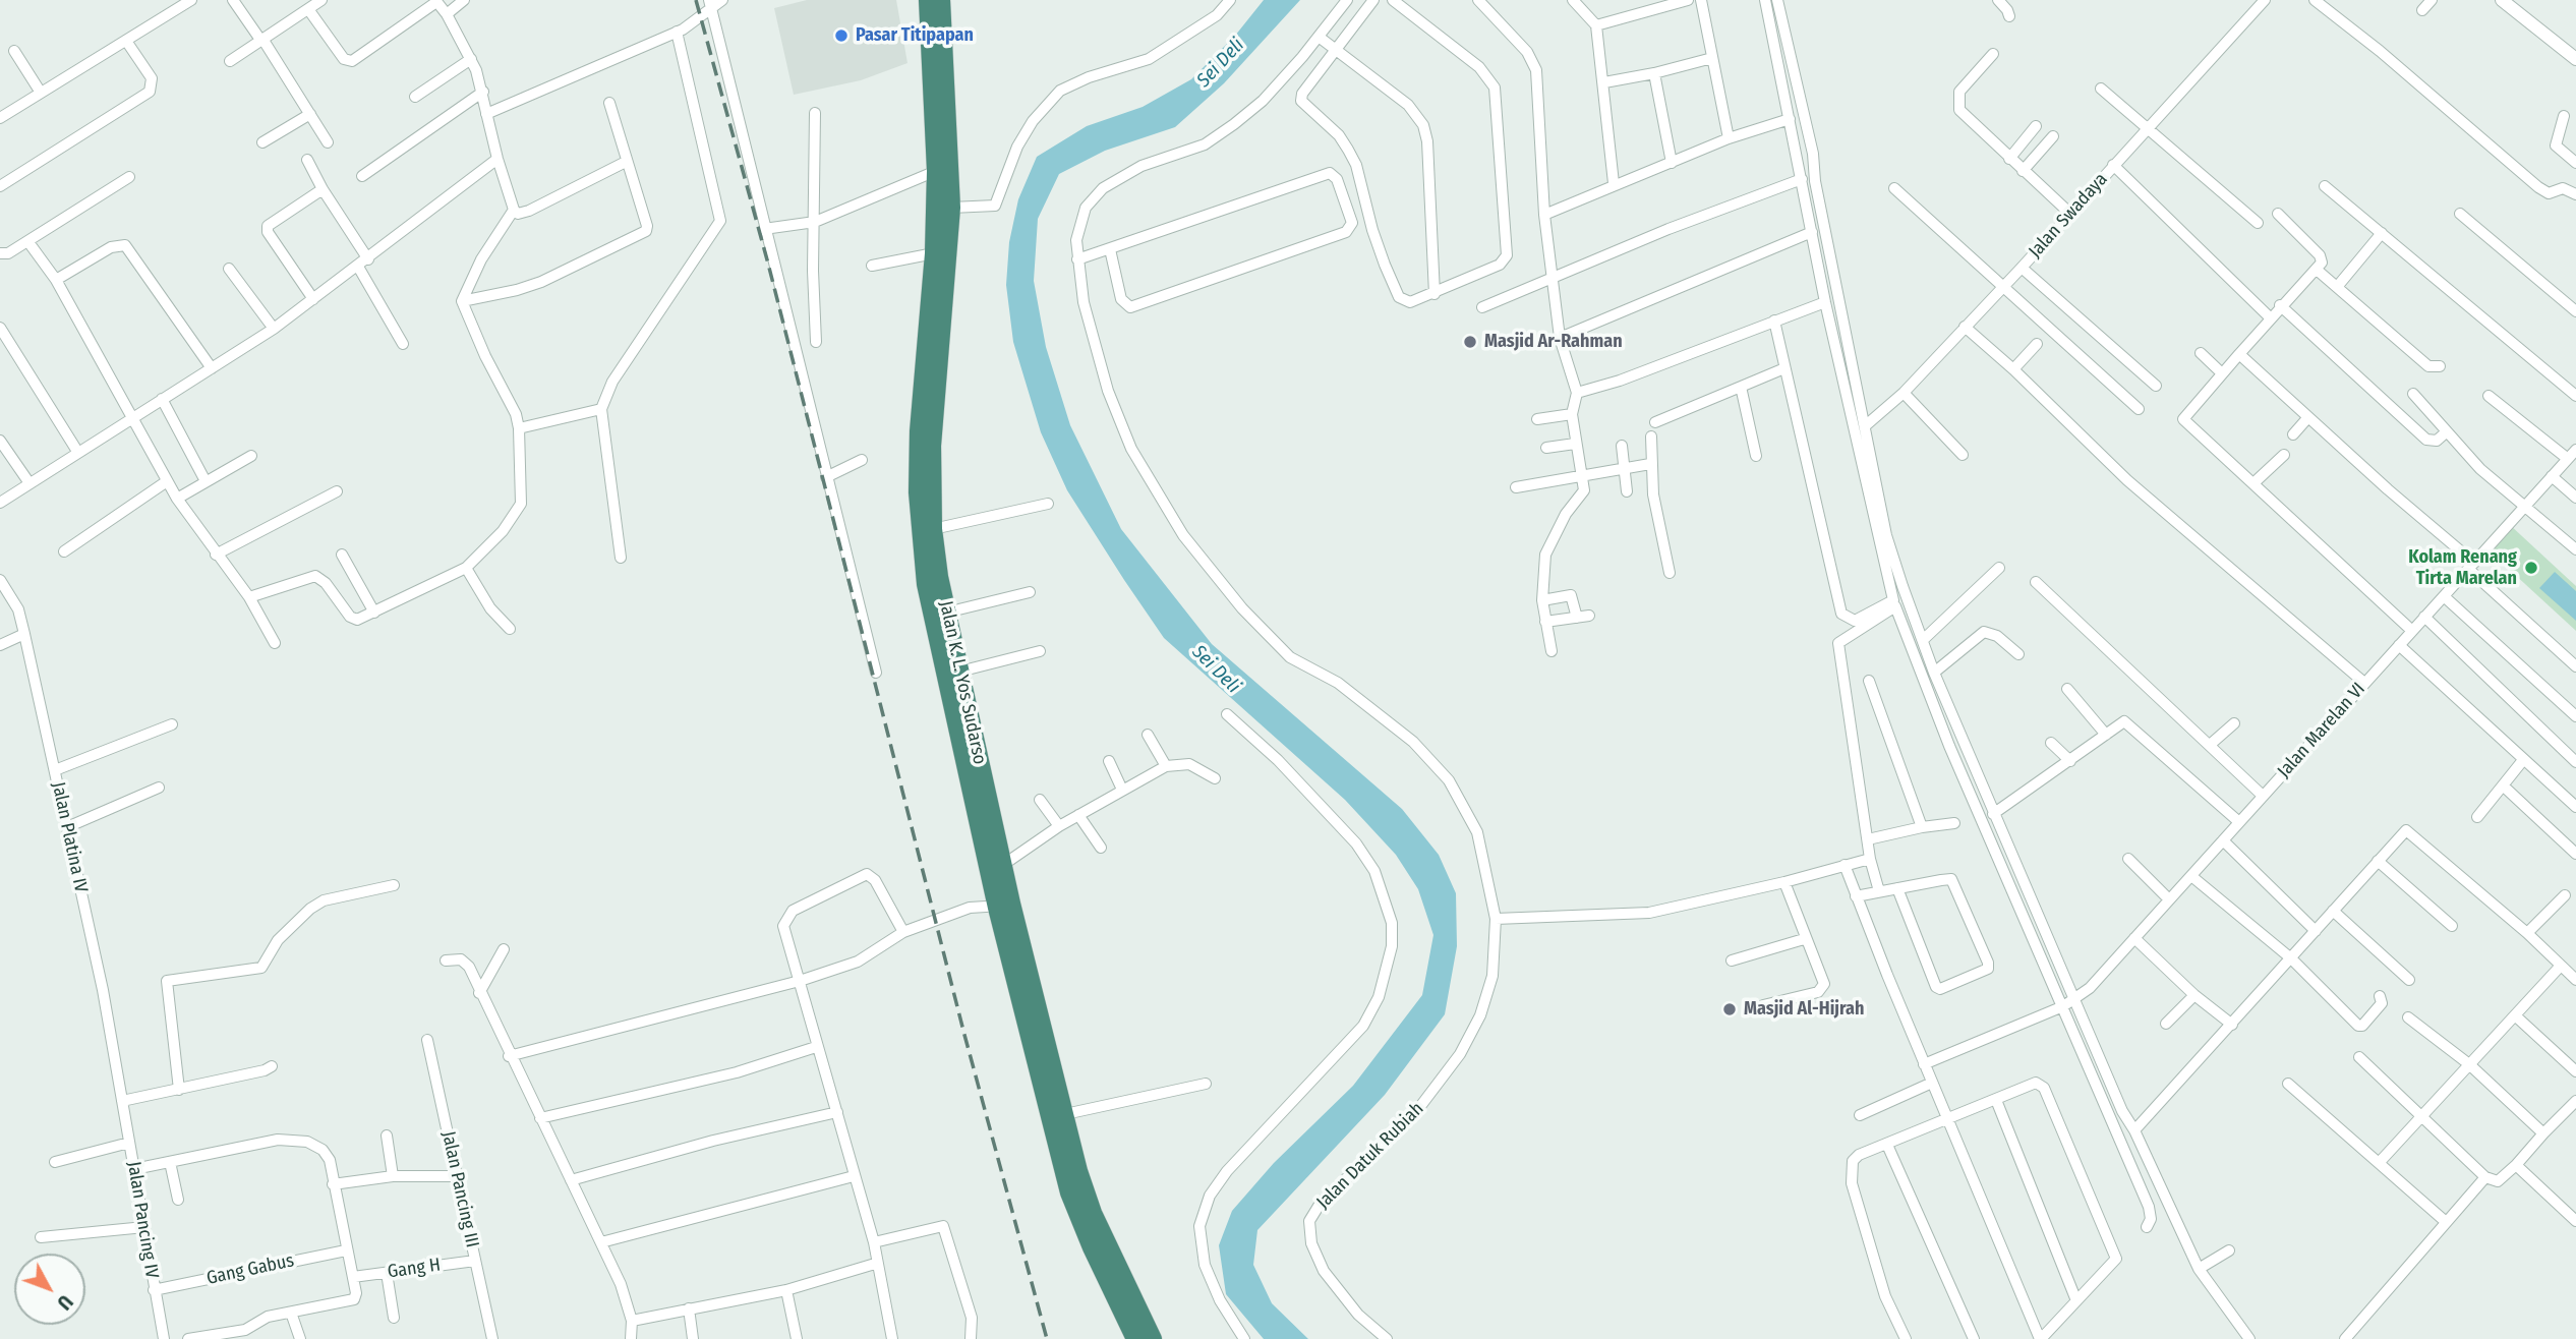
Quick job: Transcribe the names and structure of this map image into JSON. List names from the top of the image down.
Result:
{
  "streets": {
    "highway": ["Jalan K. L. Yos Sudarso"],
    "street": [
      "Jalan Swadaya",
      "Jalan Marelan VI",
      "Jalan Platina IV",
      "Jalan Datuk Rubiah",
      "Jalan Pancing III",
      "Jalan Pancing IV",
      "Gang H",
      "Gang Gabus"
    ]
  },
  "crossings": [
    ["Jalan Platina IV", "Jalan Pancing IV"],
    ["Jalan Pancing III", "Gang H"],
    ["Jalan Pancing IV", "Gang Gabus"]
  ],
  "water": ["Sei Deli"],
  "places": [
    "Pasar Titipapan",
    "Masjid Ar-Rahman",
    "Kolam Renang Tirta Marelan",
    "Masjid Al-Hijrah"
  ],
  "north": "bottom right"
}
